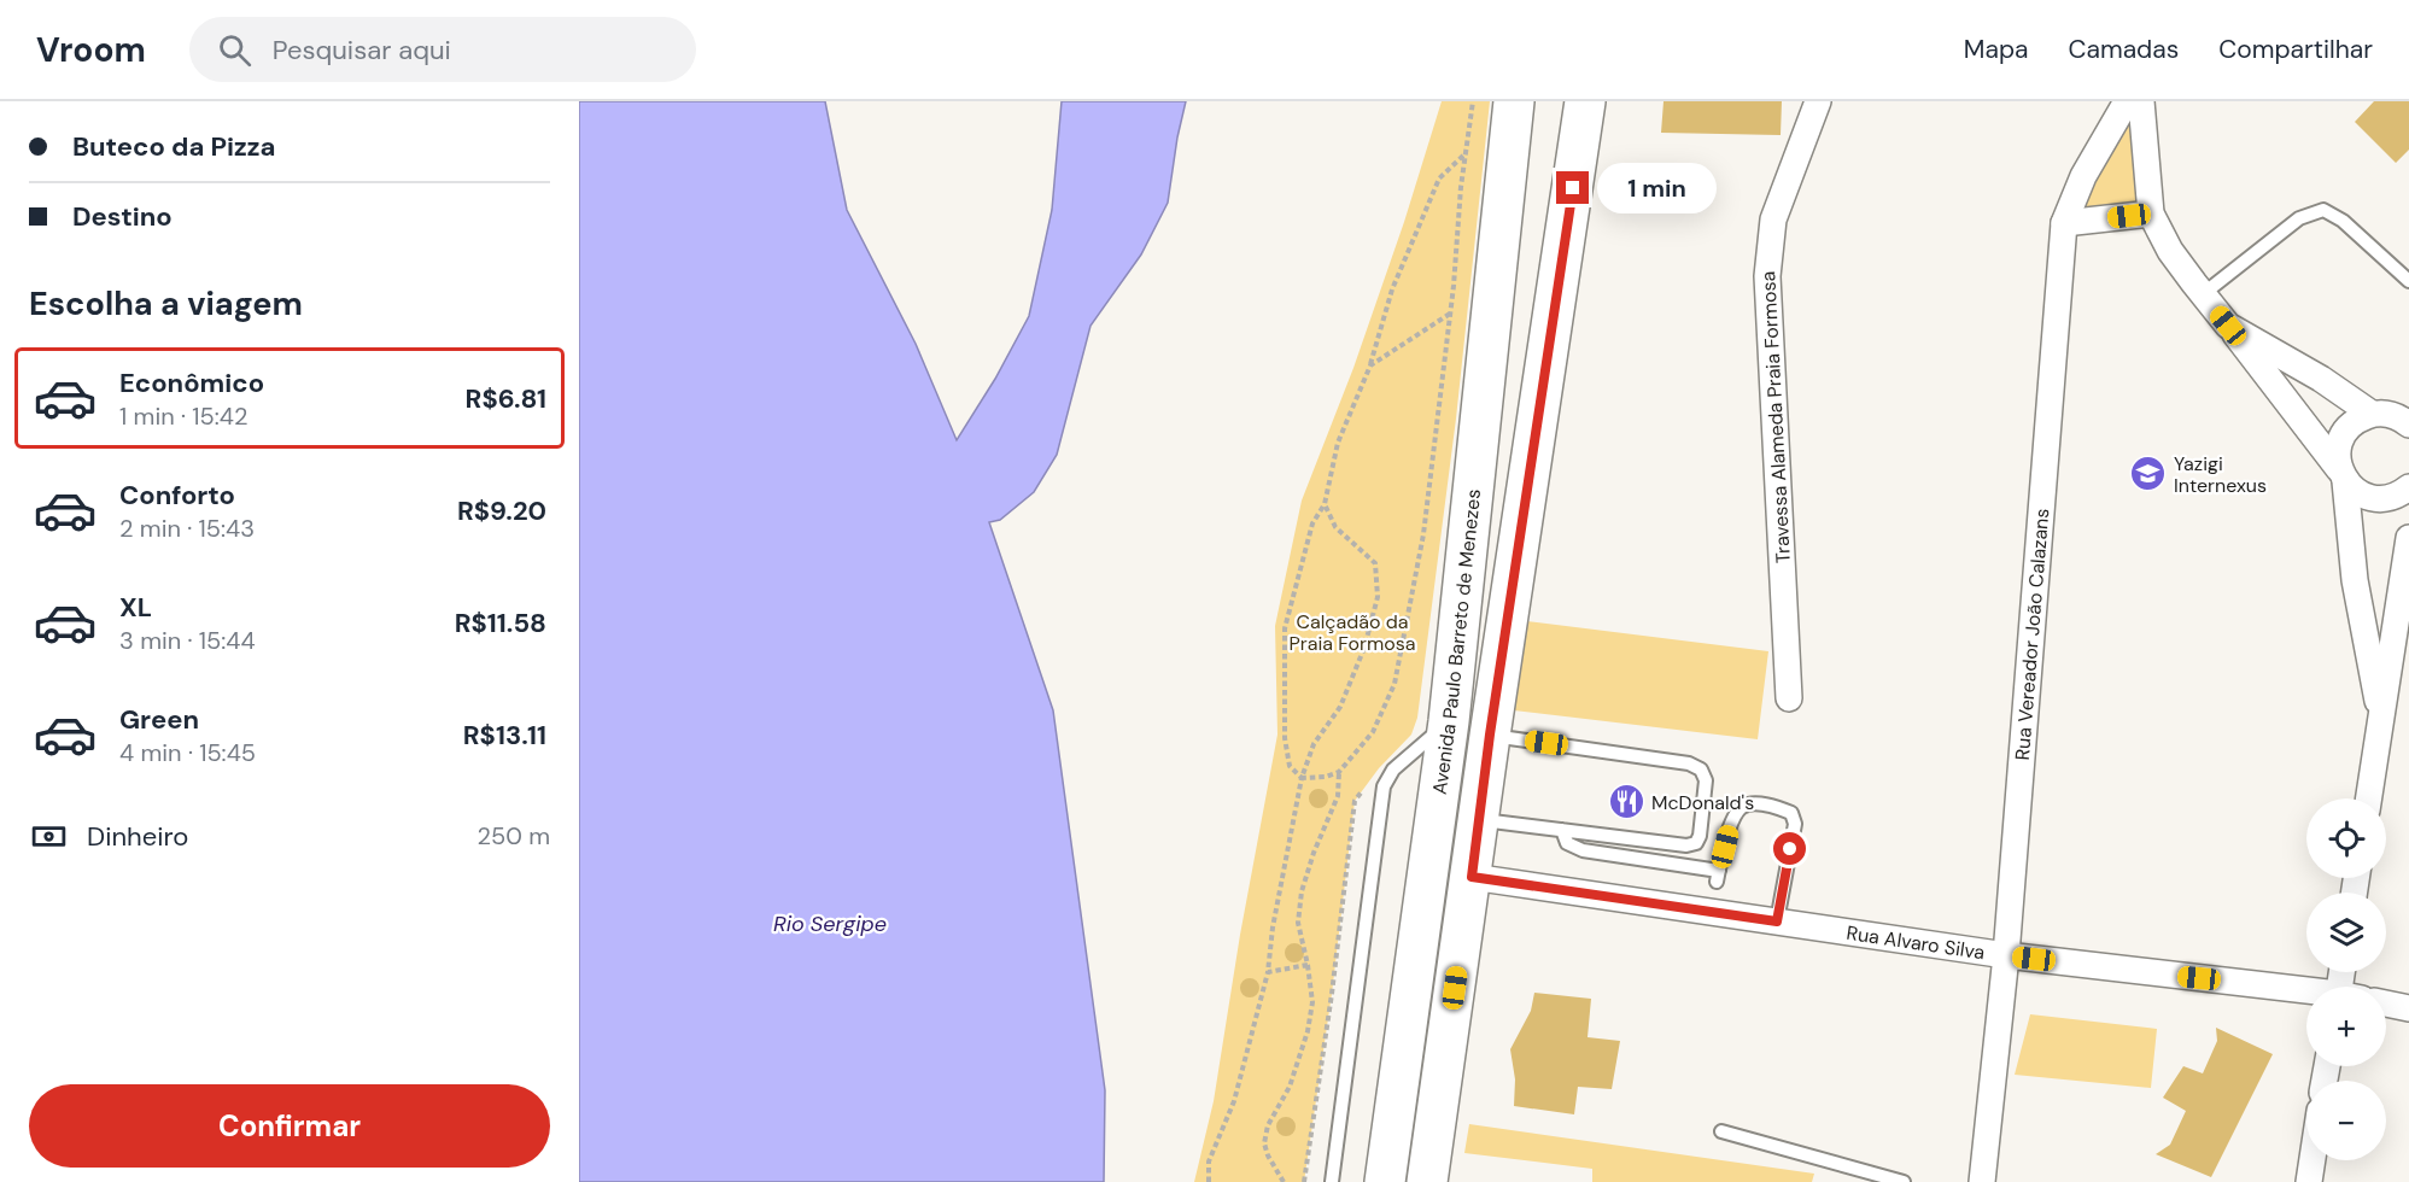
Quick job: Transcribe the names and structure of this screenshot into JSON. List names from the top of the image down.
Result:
{
  "streets": {
    "main road": ["Avenida Paulo Barreto de Menezes"],
    "street": ["Travessa Alameda Praia Formosa", "Rua Vereador João Calazans", "Rua Alvaro Silva"]
  },
  "crossings": [
    ["Rua Vereador João Calazans", "Rua Alvaro Silva"]
  ],
  "water": ["Rio Sergipe"],
  "parks": ["Calçadão da Praia Formosa"],
  "places": {
    "school or university": ["Yazigi Internexus"],
    "restaurant": ["McDonald's"]
  },
  "page": {
    "header": "Vroom",
    "search": "Pesquisar aqui",
    "nav": ["Mapa", "Camadas", "Compartilhar"],
    "banner": ["Buteco da Pizza", "Destino"],
    "bubble": "1 min",
    "heading": "Escolha a viagem",
    "list": [
      {
        "name": "Econômico",
        "note": "1 min · 15:42",
        "value": "R$6.81"
      },
      {
        "name": "Conforto",
        "note": "2 min · 15:43",
        "value": "R$9.20"
      },
      {
        "name": "XL",
        "note": "3 min · 15:44",
        "value": "R$11.58"
      },
      {
        "name": "Green",
        "note": "4 min · 15:45",
        "value": "R$13.11"
      }
    ],
    "pay": ["Dinheiro", "250 m"],
    "map_buttons": ["+", "−"],
    "buttons": "Confirmar"
  }
}
